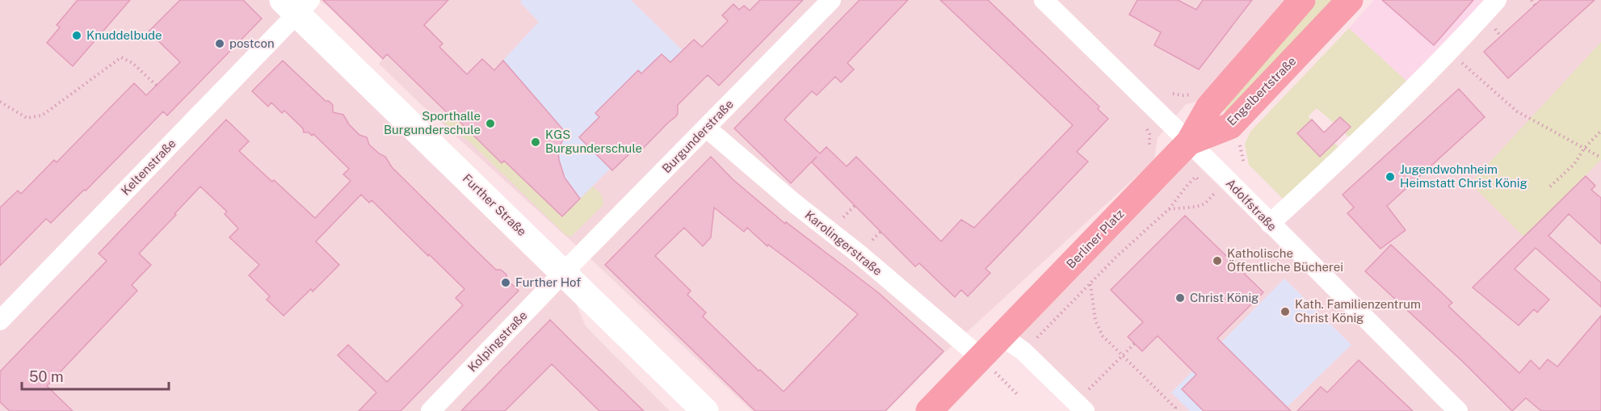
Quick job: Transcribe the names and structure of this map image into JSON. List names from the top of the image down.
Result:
{
  "streets": {
    "main road": ["Engelbertstraße", "Further Straße", "Berliner Platz"],
    "street": [
      "Burgunderstraße",
      "Keltenstraße",
      "Adolfstraße",
      "Karolingerstraße",
      "Kolpingstraße"
    ]
  },
  "crossings": [
    ["Engelbertstraße", "Adolfstraße"],
    ["Engelbertstraße", "Berliner Platz"],
    ["Burgunderstraße", "Further Straße"],
    ["Burgunderstraße", "Karolingerstraße"],
    ["Burgunderstraße", "Kolpingstraße"],
    ["Keltenstraße", "Further Straße"],
    ["Further Straße", "Kolpingstraße"],
    ["Adolfstraße", "Berliner Platz"],
    ["Berliner Platz", "Karolingerstraße"]
  ],
  "places": [
    "Knuddelbude",
    "postcon",
    "Sporthalle Burgunderschule",
    "KGS Burgunderschule",
    "Jugendwohnheim Heimstatt Christ König",
    "Katholische Öffentliche Bücherei",
    "Further Hof",
    "Christ König",
    "Kath. Familienzentrum Christ König"
  ],
  "scale_bar": "50 m"
}
